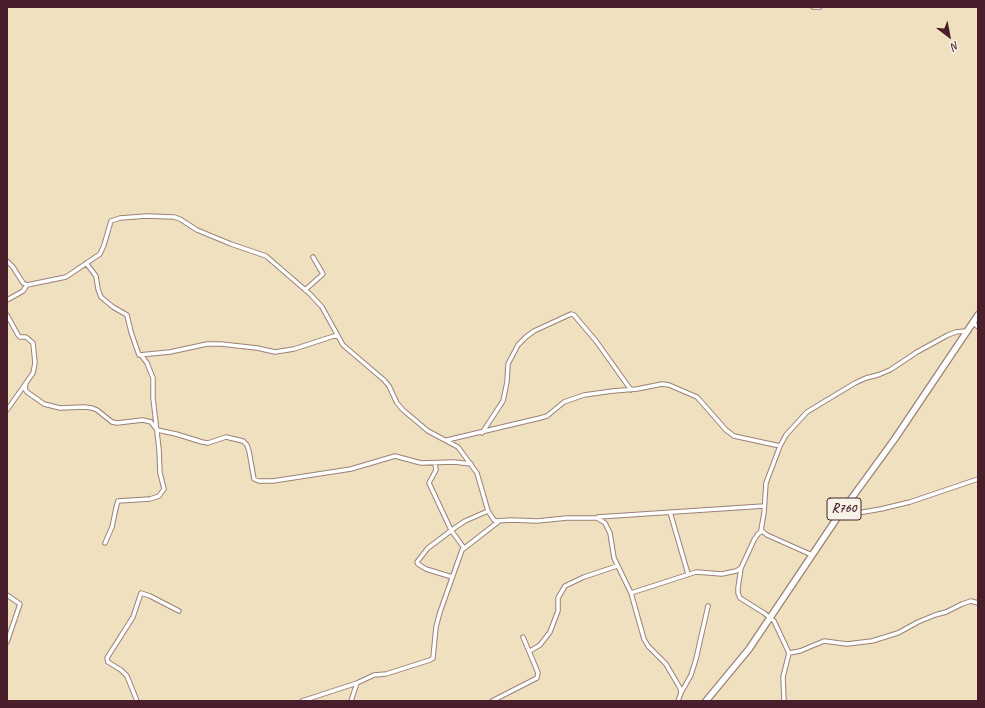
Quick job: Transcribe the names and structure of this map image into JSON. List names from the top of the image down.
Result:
{
  "streets": {
    "main road": ["R760"]
  },
  "north": "bottom right"
}
